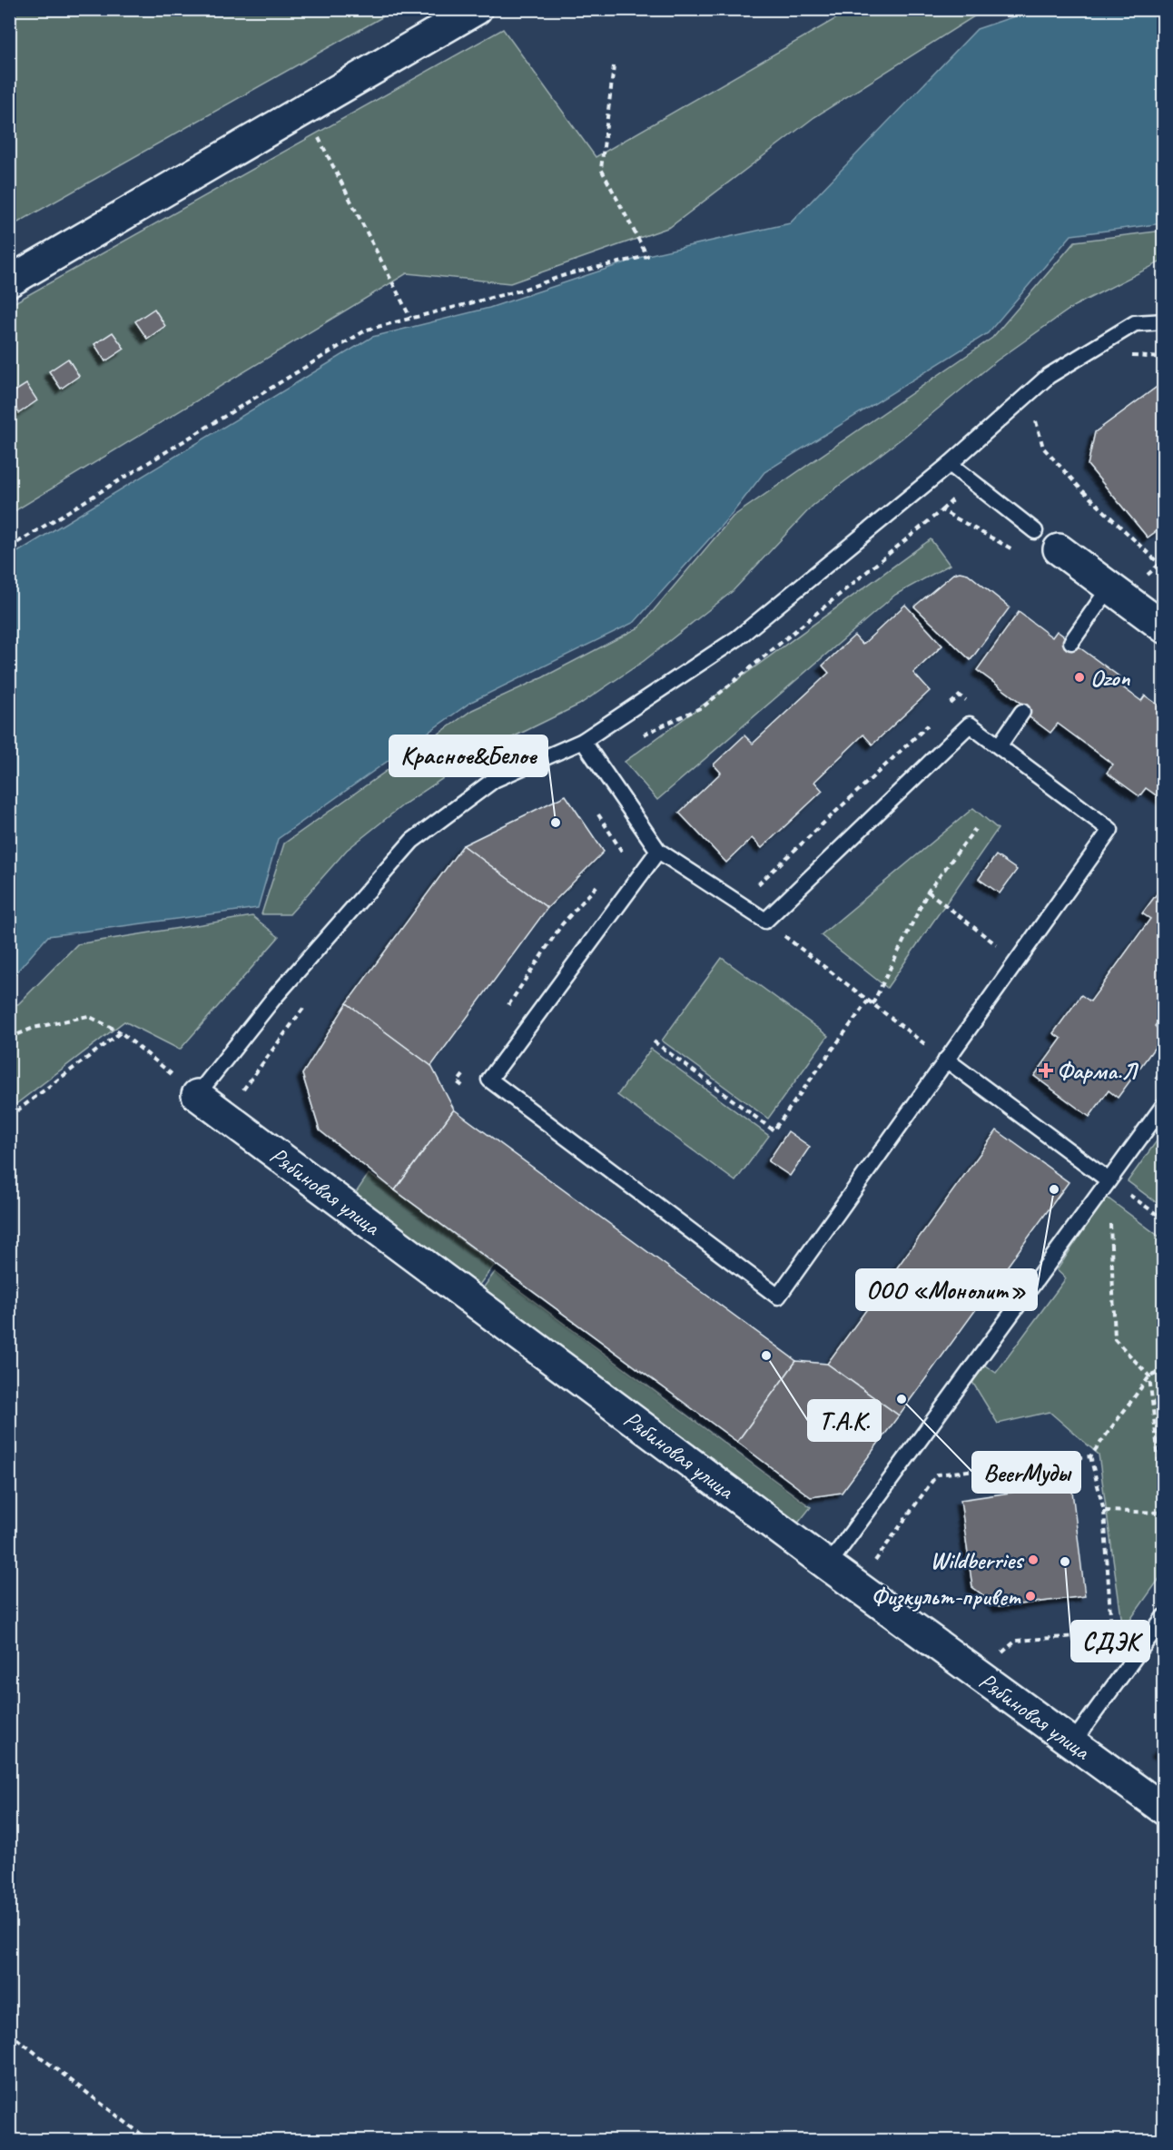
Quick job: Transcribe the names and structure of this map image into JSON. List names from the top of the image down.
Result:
{
  "streets": {
    "street": ["Рябиновая улица"]
  },
  "places": {
    "other": [
      "Ozon",
      "Красное&Белое",
      "ООО «Монолит»",
      "Т.А.К.",
      "BeerМуды",
      "Wildberries",
      "СДЭК",
      "Физкульт-привет"
    ],
    "health": ["Фарма.Л"]
  }
}
